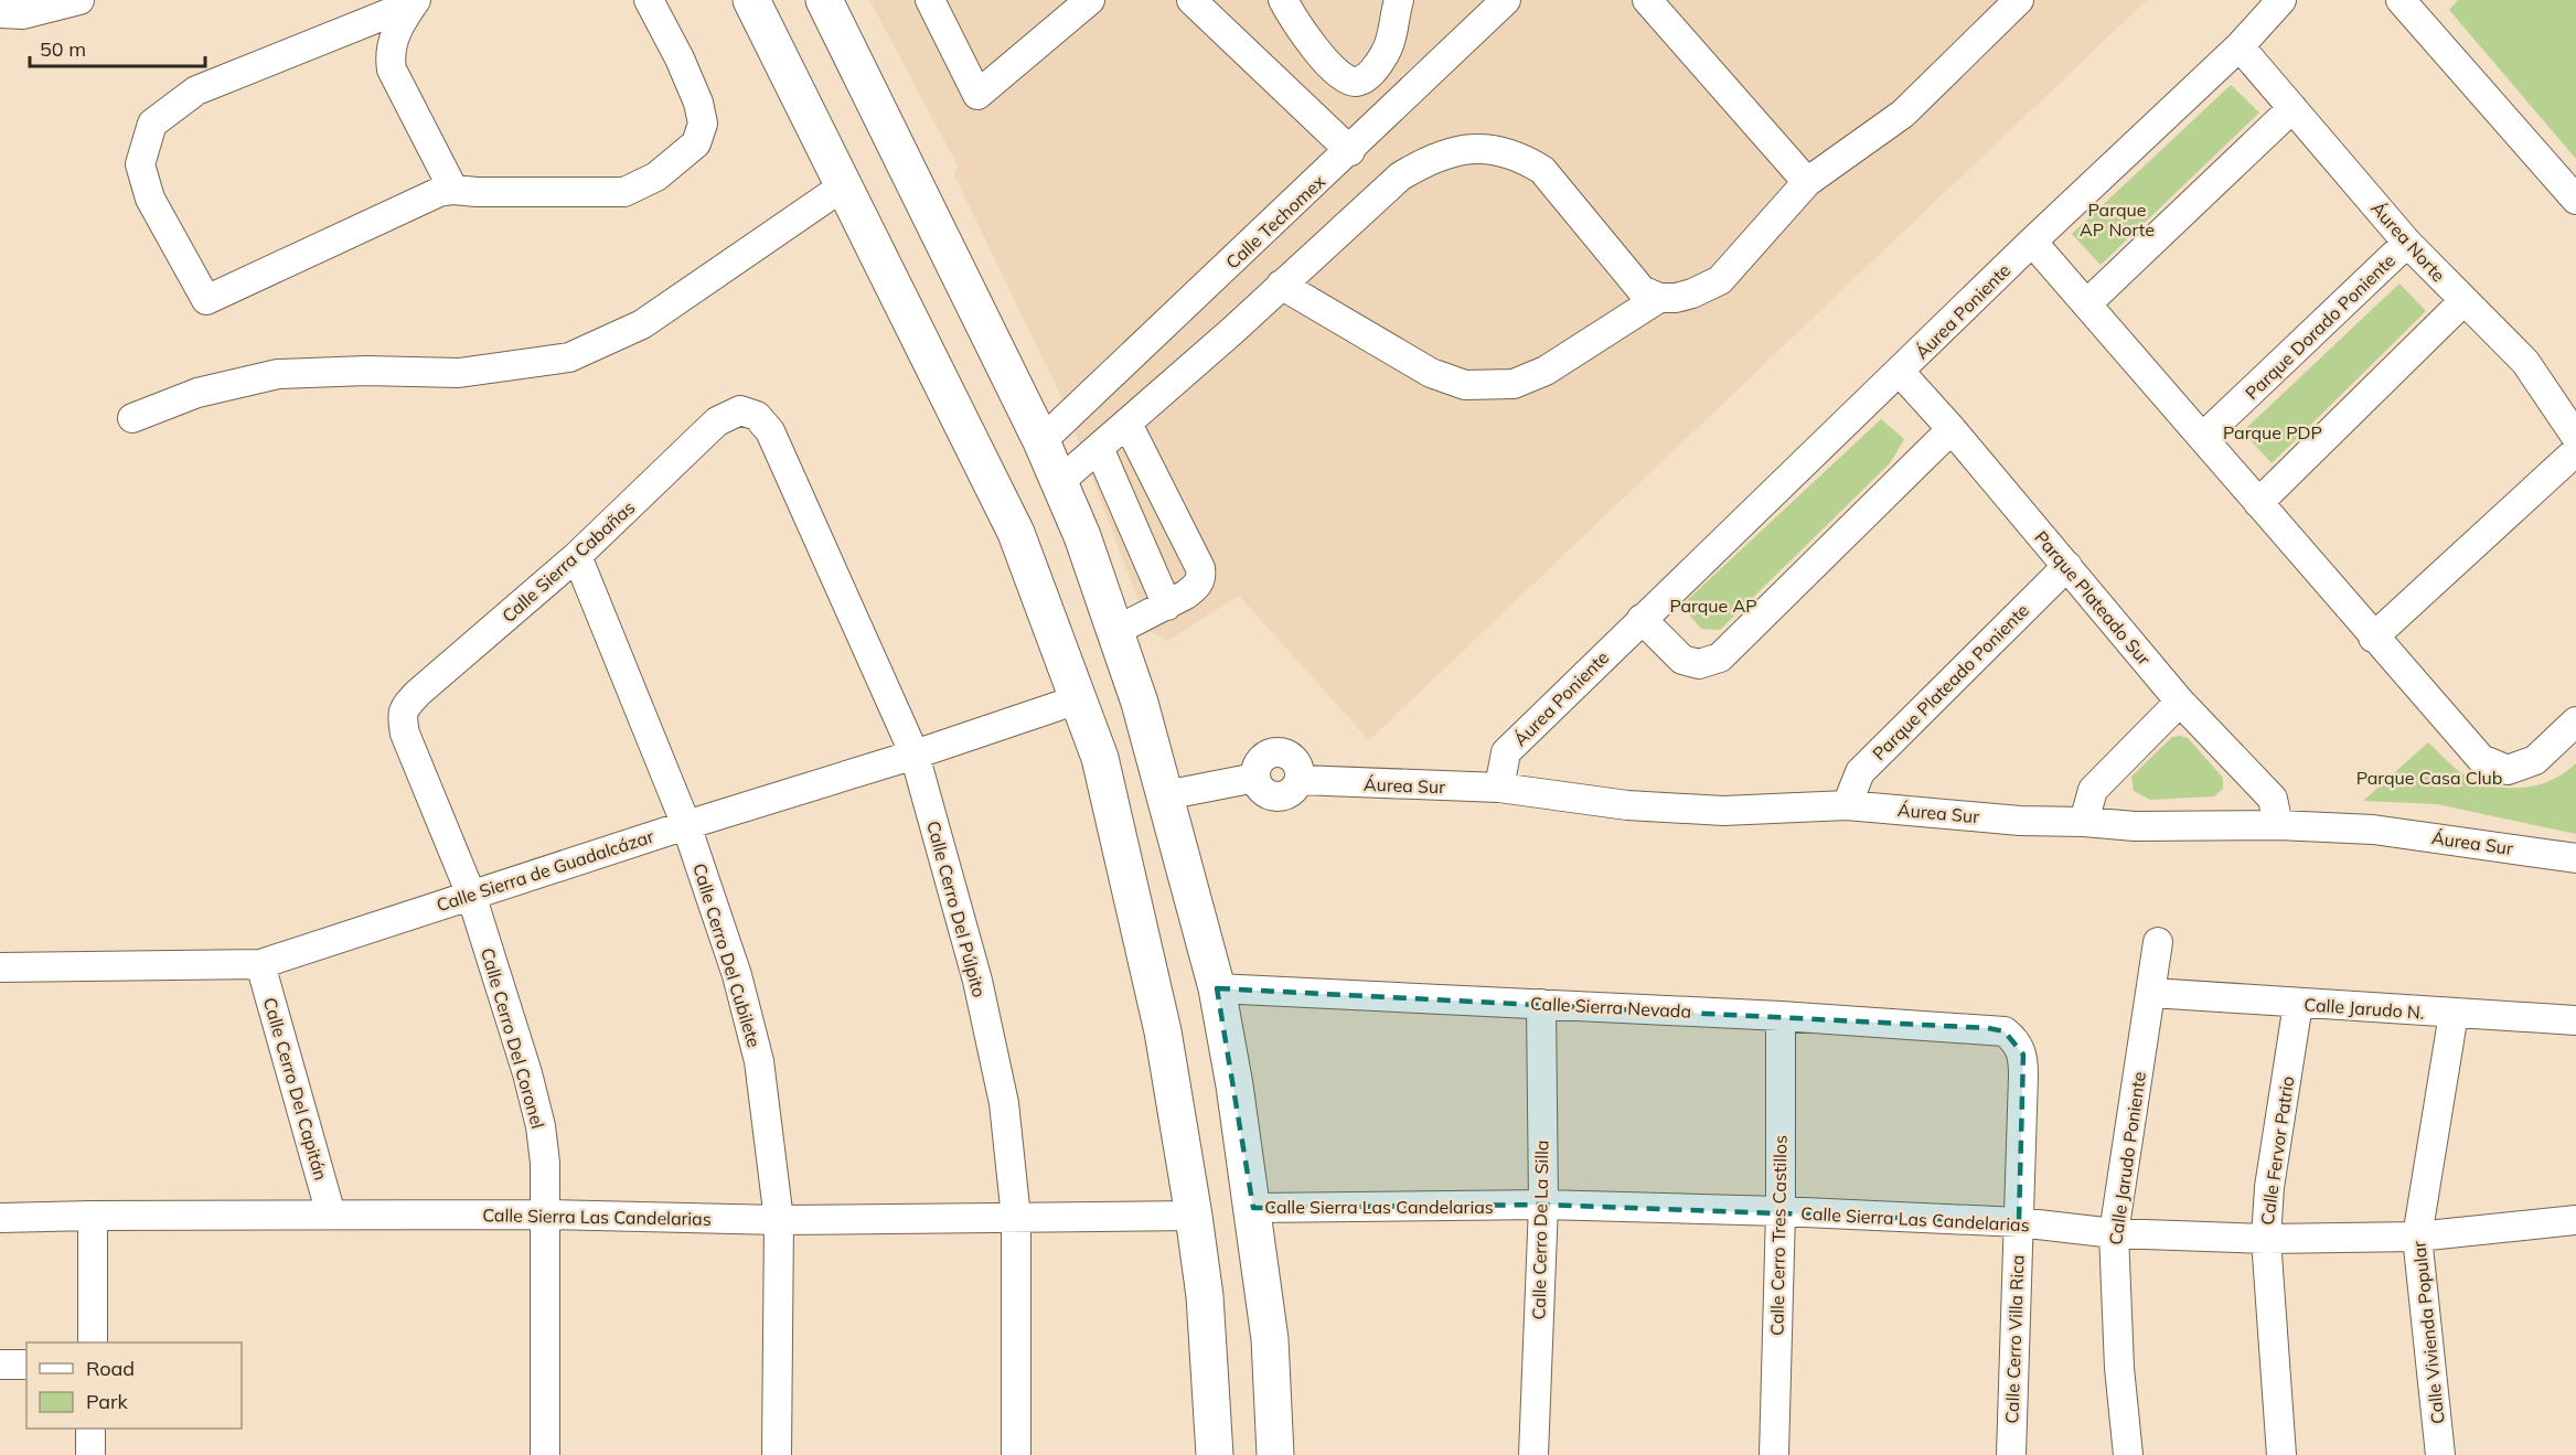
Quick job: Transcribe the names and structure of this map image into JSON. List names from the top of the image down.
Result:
{
  "streets": {
    "street": [
      "Calle Techomex",
      "Áurea Norte",
      "Áurea Poniente",
      "Parque Dorado Poniente",
      "Calle Sierra Cabañas",
      "Parque Plateado Sur",
      "Parque Plateado Poniente",
      "Áurea Sur",
      "Calle Sierra de Guadalcázar",
      "Calle Cerro Del Púlpito",
      "Calle Cerro Del Cubilete",
      "Calle Sierra Nevada",
      "Calle Jarudo N.",
      "Calle Cerro Del Coronel",
      "Calle Cerro Del Capitán",
      "Calle Fervor Patrio",
      "Calle Jarudo Poniente",
      "Calle Sierra Las Candelarias",
      "Calle Cerro De La Silla",
      "Calle Cerro Tres Castillos",
      "Calle Vivienda Popular",
      "Calle Cerro Villa Rica"
    ]
  },
  "crossings": [
    ["Áurea Norte", "Áurea Poniente"],
    ["Áurea Norte", "Parque Dorado Poniente"],
    ["Áurea Poniente", "Parque Plateado Sur"],
    ["Áurea Poniente", "Áurea Sur"],
    ["Calle Sierra Cabañas", "Calle Cerro Del Púlpito"],
    ["Calle Sierra Cabañas", "Calle Cerro Del Cubilete"],
    ["Calle Sierra Cabañas", "Calle Cerro Del Coronel"],
    ["Parque Plateado Sur", "Parque Plateado Poniente"],
    ["Parque Plateado Sur", "Áurea Sur"],
    ["Parque Plateado Poniente", "Áurea Sur"],
    ["Calle Sierra de Guadalcázar", "Calle Cerro Del Púlpito"],
    ["Calle Sierra de Guadalcázar", "Calle Cerro Del Cubilete"],
    ["Calle Sierra de Guadalcázar", "Calle Cerro Del Coronel"],
    ["Calle Sierra de Guadalcázar", "Calle Cerro Del Capitán"],
    ["Calle Cerro Del Púlpito", "Calle Sierra Las Candelarias"],
    ["Calle Cerro Del Cubilete", "Calle Sierra Las Candelarias"],
    ["Calle Sierra Nevada", "Calle Cerro De La Silla"],
    ["Calle Sierra Nevada", "Calle Cerro Tres Castillos"],
    ["Calle Sierra Nevada", "Calle Cerro Villa Rica"],
    ["Calle Jarudo N.", "Calle Fervor Patrio"],
    ["Calle Jarudo N.", "Calle Jarudo Poniente"],
    ["Calle Jarudo N.", "Calle Vivienda Popular"],
    ["Calle Cerro Del Coronel", "Calle Sierra Las Candelarias"],
    ["Calle Cerro Del Capitán", "Calle Sierra Las Candelarias"],
    ["Calle Fervor Patrio", "Calle Sierra Las Candelarias"],
    ["Calle Jarudo Poniente", "Calle Sierra Las Candelarias"],
    ["Calle Sierra Las Candelarias", "Calle Cerro De La Silla"],
    ["Calle Sierra Las Candelarias", "Calle Cerro Tres Castillos"],
    ["Calle Sierra Las Candelarias", "Calle Vivienda Popular"],
    ["Calle Sierra Las Candelarias", "Calle Cerro Villa Rica"]
  ],
  "parks": [
    "Parque AP Norte",
    "Parque PDP",
    "Parque AP",
    "Parque Casa Club"
  ],
  "legend": ["Road", "Park"],
  "scale_bar": "50 m"
}
